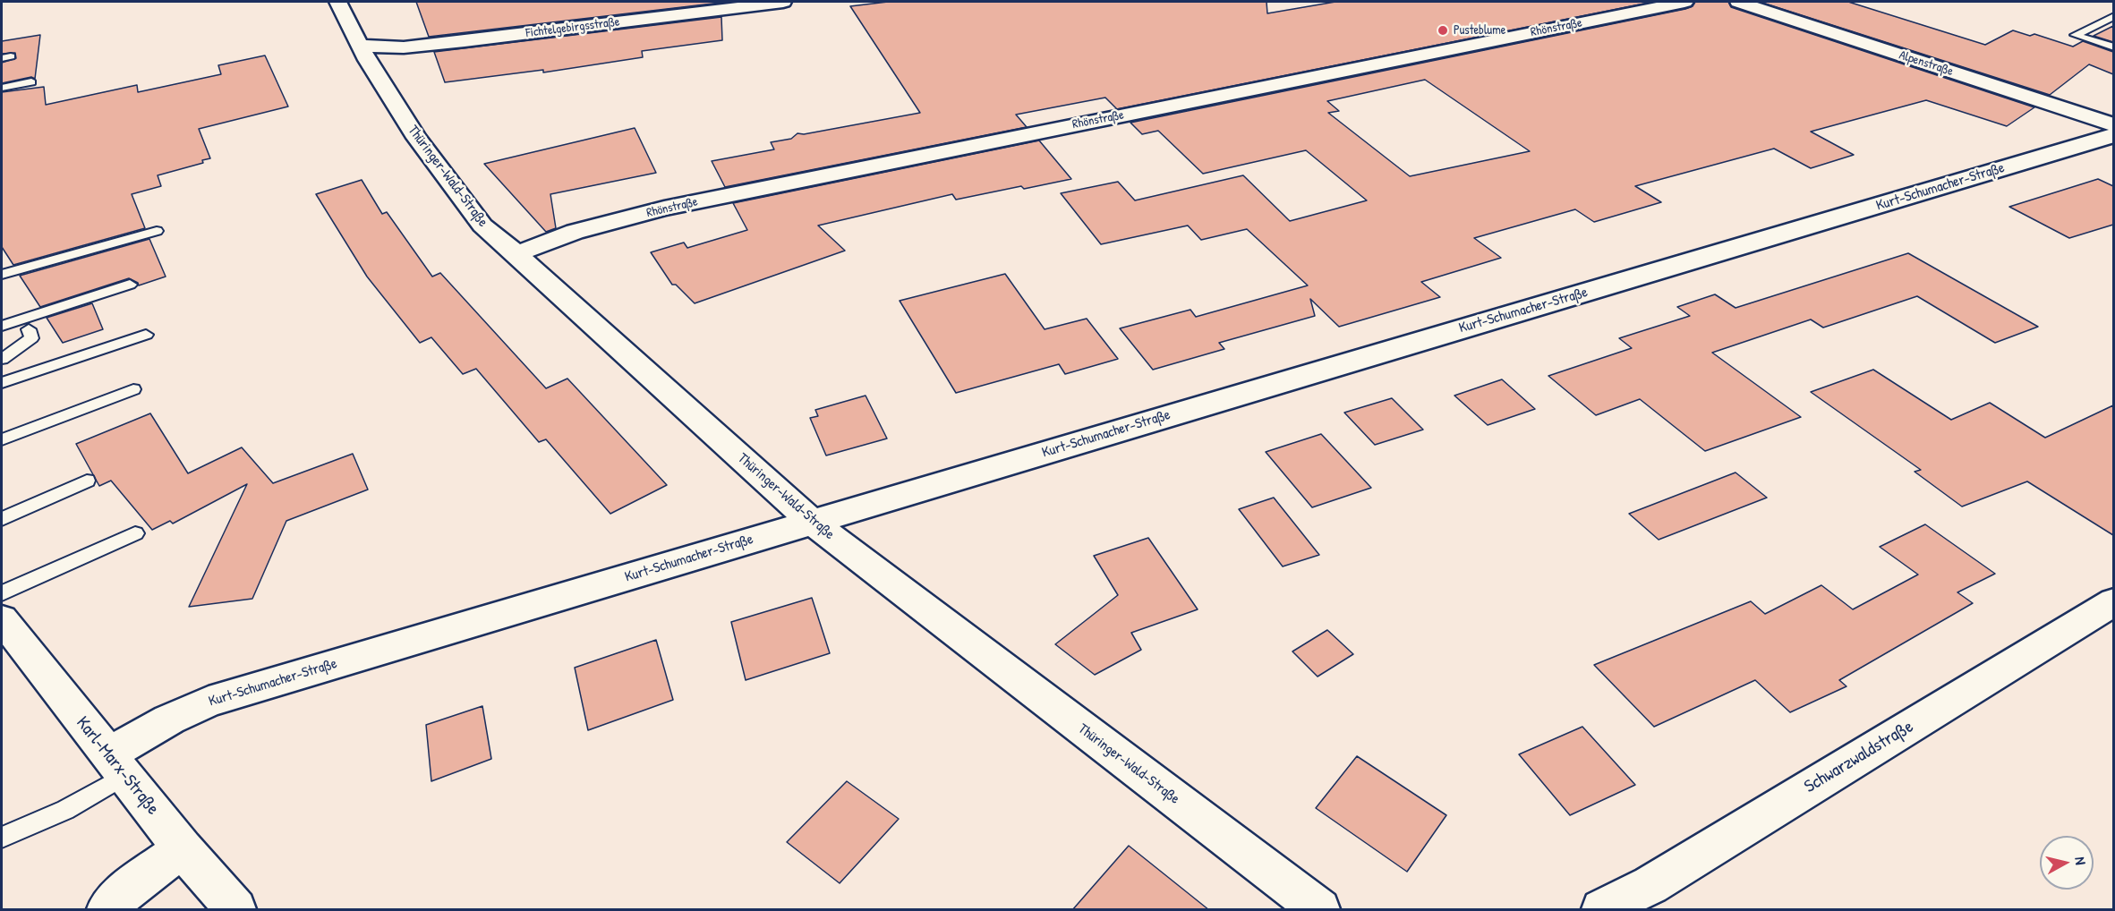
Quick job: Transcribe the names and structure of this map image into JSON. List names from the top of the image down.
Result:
{
  "streets": {
    "street": [
      "Fichtelgebirgsstraße",
      "Rhönstraße",
      "Alpenstraße",
      "Thüringer-Wald-Straße",
      "Kurt-Schumacher-Straße",
      "Schwarzwaldstraße",
      "Karl-Marx-Straße"
    ]
  },
  "crossings": [
    ["Fichtelgebirgsstraße", "Thüringer-Wald-Straße"],
    ["Rhönstraße", "Thüringer-Wald-Straße"],
    ["Thüringer-Wald-Straße", "Kurt-Schumacher-Straße"],
    ["Kurt-Schumacher-Straße", "Karl-Marx-Straße"]
  ],
  "places": ["Pusteblume"],
  "north": "right"
}
